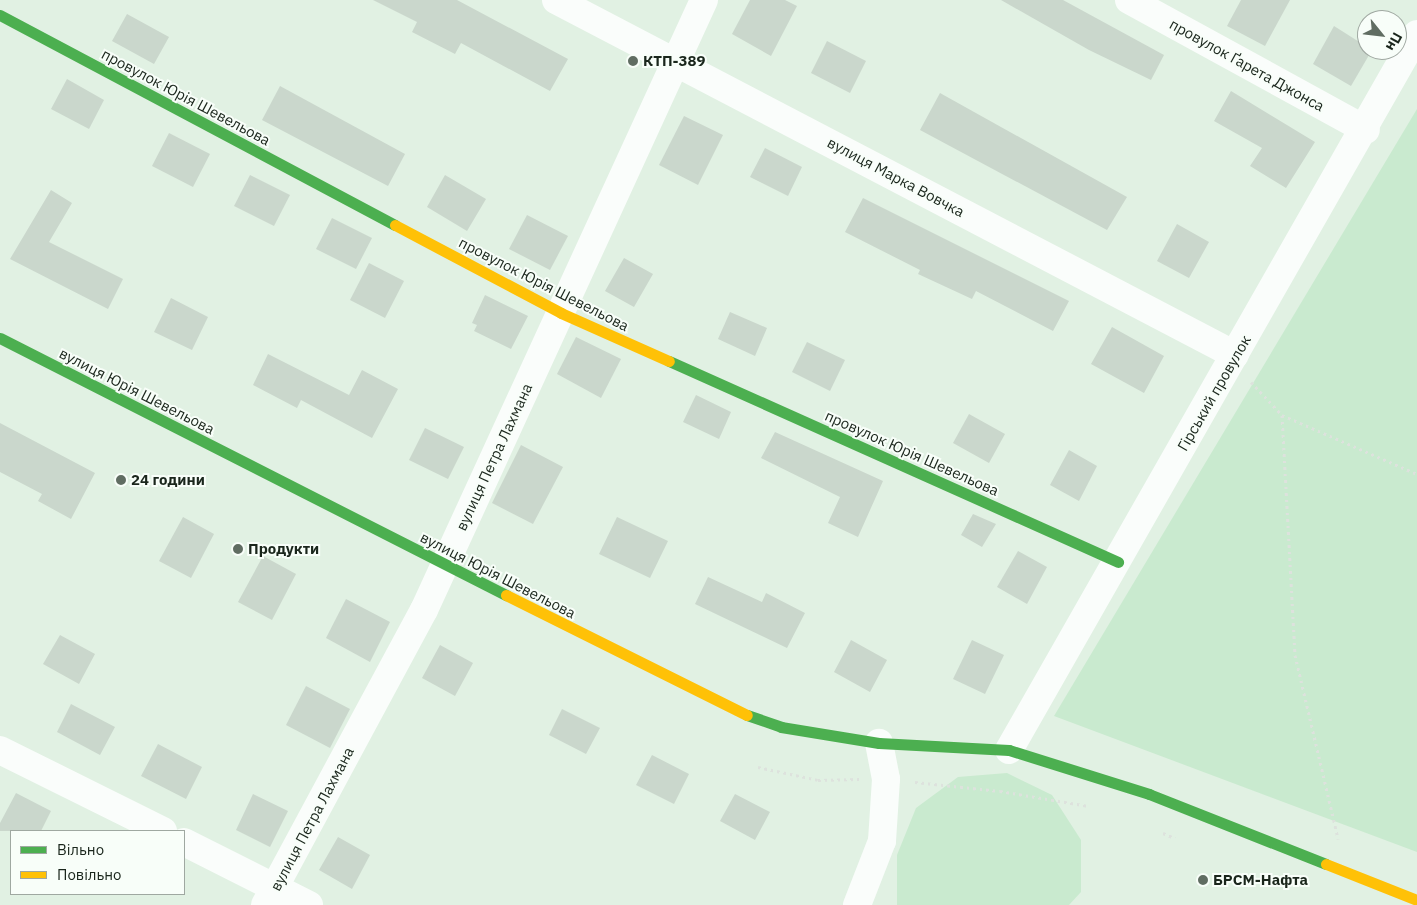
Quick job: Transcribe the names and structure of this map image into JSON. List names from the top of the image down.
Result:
{
  "streets": {
    "street": [
      "провулок Ґарета Джонса",
      "провулок Юрія Шевельова",
      "вулиця Марка Вовчка",
      "вулиця Юрія Шевельова",
      "Гірський провулок",
      "вулиця Петра Лахмана"
    ]
  },
  "crossings": [
    ["провулок Ґарета Джонса", "Гірський провулок"],
    ["провулок Юрія Шевельова", "Гірський провулок"],
    ["провулок Юрія Шевельова", "вулиця Петра Лахмана"],
    ["вулиця Марка Вовчка", "Гірський провулок"],
    ["вулиця Марка Вовчка", "вулиця Петра Лахмана"],
    ["вулиця Юрія Шевельова", "Гірський провулок"],
    ["вулиця Юрія Шевельова", "вулиця Петра Лахмана"]
  ],
  "places": [
    "КТП-389",
    "24 години",
    "Продукти",
    "БРСМ-Нафта"
  ],
  "legend": ["Вільно", "Повільно"],
  "north": "bottom right"
}
